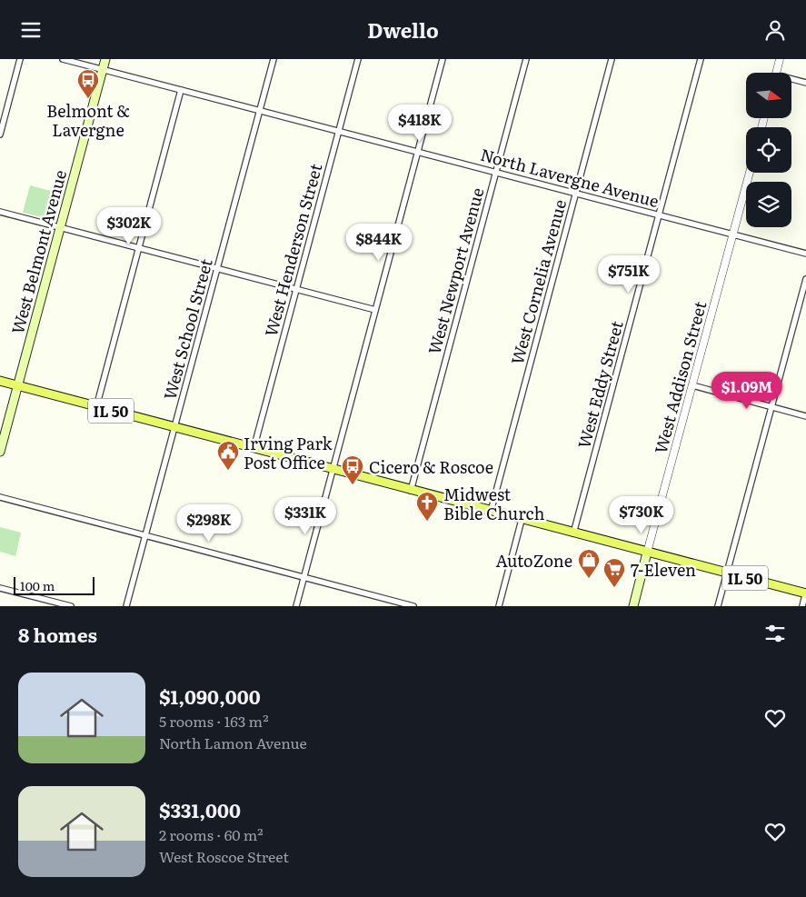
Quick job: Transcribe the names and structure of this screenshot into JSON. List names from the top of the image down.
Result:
{
  "streets": {
    "main road": ["West Belmont Avenue", "West Addison Street", "IL 50"],
    "street": [
      "North Lavergne Avenue",
      "West Henderson Street",
      "West Newport Avenue",
      "West Cornelia Avenue",
      "West School Street",
      "West Eddy Street"
    ]
  },
  "crossings": [
    ["North Lavergne Avenue", "West Henderson Street"],
    ["North Lavergne Avenue", "West Belmont Avenue"],
    ["North Lavergne Avenue", "West Newport Avenue"],
    ["North Lavergne Avenue", "West Cornelia Avenue"],
    ["North Lavergne Avenue", "West School Street"],
    ["North Lavergne Avenue", "West Addison Street"],
    ["North Lavergne Avenue", "West Eddy Street"],
    ["West Henderson Street", "IL 50"],
    ["West Belmont Avenue", "IL 50"],
    ["West Newport Avenue", "IL 50"],
    ["West Cornelia Avenue", "IL 50"],
    ["West School Street", "IL 50"],
    ["West Addison Street", "IL 50"],
    ["West Eddy Street", "IL 50"]
  ],
  "places": {
    "bus stop": ["Belmont & Lavergne", "Cicero & Roscoe"],
    "public building": ["Irving Park Post Office"],
    "church": ["Midwest Bible Church"],
    "shop": ["AutoZone"],
    "supermarket": ["7-Eleven"]
  },
  "scale_bar": "100 m",
  "north": "right",
  "page": {
    "header": "Dwello",
    "price": [
      "$418K",
      "$302K",
      "$844K",
      "$751K",
      "$1.09M",
      "$730K",
      "$331K",
      "$298K"
    ],
    "scale": "100 m",
    "heading": "8 homes",
    "list": [
      {
        "name": "$1,090,000",
        "note": "5 rooms · 163 m² · North Lamon Avenue"
      },
      {
        "name": "$331,000",
        "note": "2 rooms · 60 m² · West Roscoe Street"
      }
    ]
  }
}
